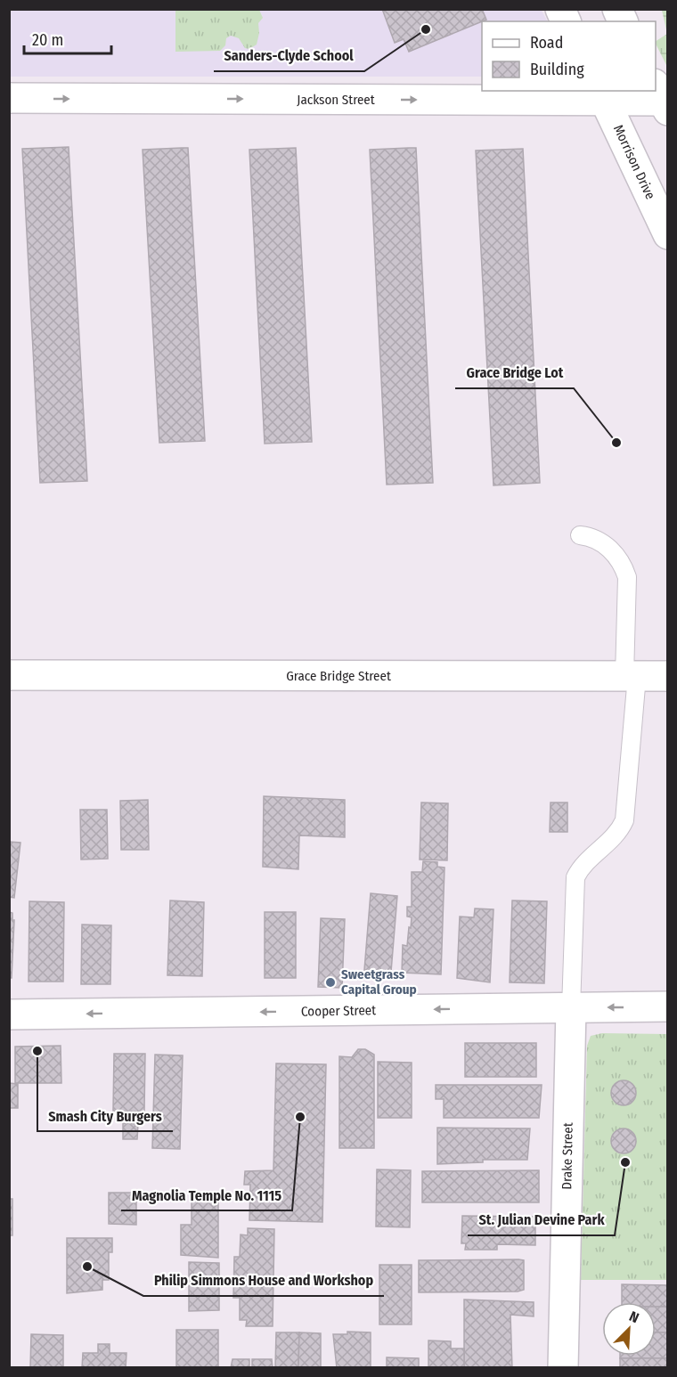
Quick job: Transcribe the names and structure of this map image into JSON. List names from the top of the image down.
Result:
{
  "streets": {
    "street": [
      "Jackson Street",
      "Morrison Drive",
      "Grace Bridge Street",
      "Cooper Street",
      "Drake Street"
    ]
  },
  "crossings": [
    ["Jackson Street", "Morrison Drive"],
    ["Cooper Street", "Drake Street"]
  ],
  "one_way": ["Jackson Street", "Cooper Street"],
  "places": [
    "Sanders-Clyde School",
    "Grace Bridge Lot",
    "Sweetgrass Capital Group",
    "Smash City Burgers",
    "Magnolia Temple No. 1115",
    "St. Julian Devine Park",
    "Philip Simmons House and Workshop"
  ],
  "legend": ["Road", "Building"],
  "scale_bar": "20 m",
  "north": "top right"
}
